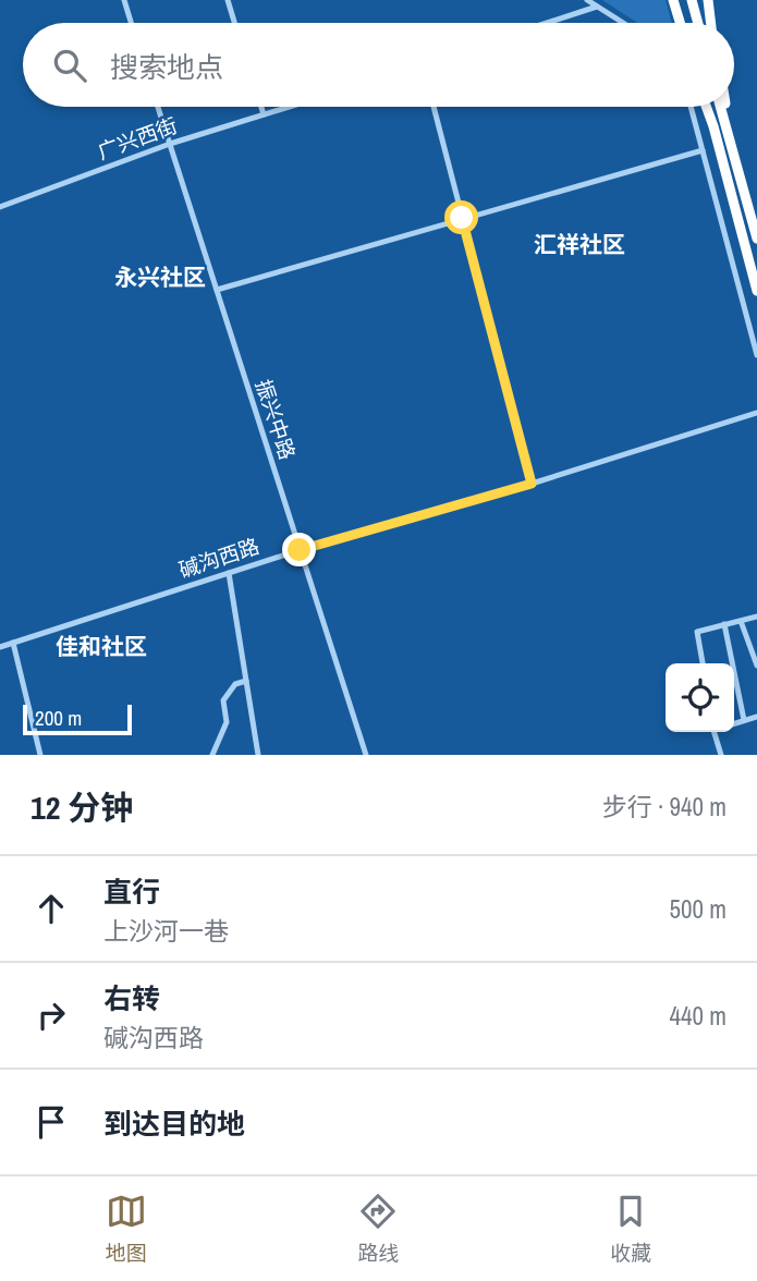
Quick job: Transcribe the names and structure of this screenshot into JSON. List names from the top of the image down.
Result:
{
  "streets": {
    "street": ["广兴西街", "振兴中路", "碱沟西路"]
  },
  "crossings": [
    ["广兴西街", "振兴中路"],
    ["振兴中路", "碱沟西路"]
  ],
  "districts": ["汇祥社区", "永兴社区", "佳和社区"],
  "scale_bar": "200 m",
  "page": {
    "search": "搜索地点",
    "scale": "200 m",
    "heading": ["12 分钟", "步行 · 940 m"],
    "list": [
      ["直行", "上沙河一巷", "500 m"],
      ["右转", "碱沟西路", "440 m"],
      "到达目的地"
    ],
    "nav": ["地图", "路线", "收藏"]
  }
}
